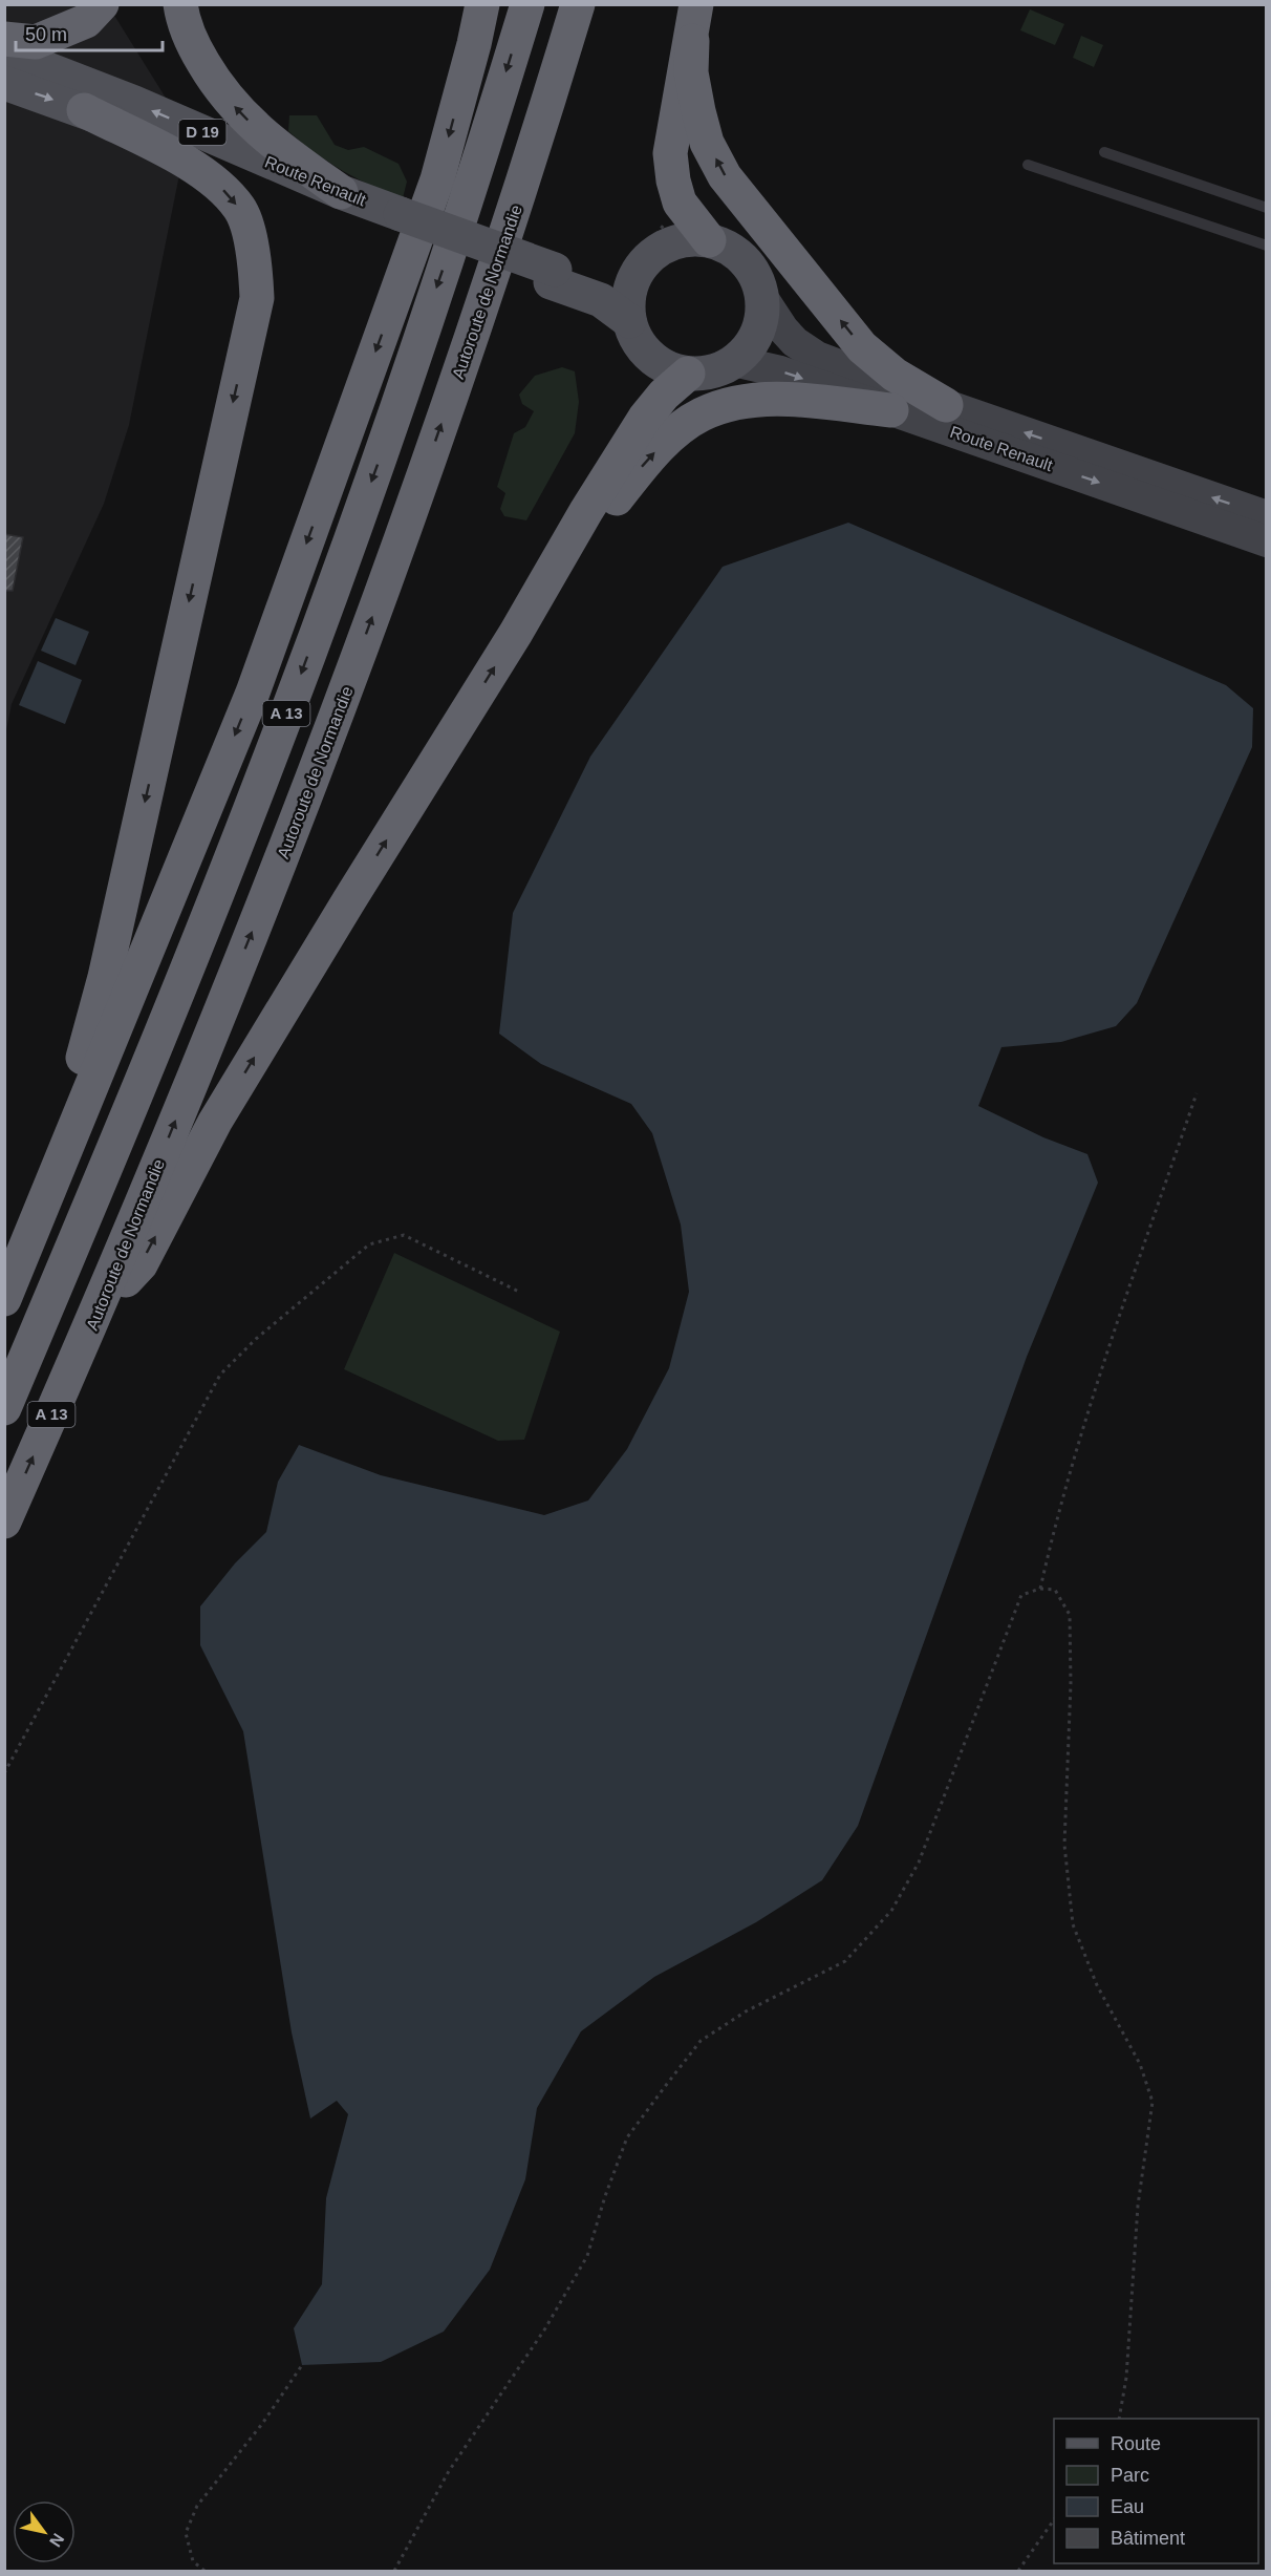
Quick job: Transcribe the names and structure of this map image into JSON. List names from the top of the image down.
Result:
{
  "streets": {
    "highway": ["Autoroute de Normandie", "A 13"],
    "main road": ["D 19", "Route Renault"]
  },
  "legend": [
    "Route",
    "Parc",
    "Eau",
    "Bâtiment"
  ],
  "scale_bar": "50 m",
  "north": "bottom right"
}
